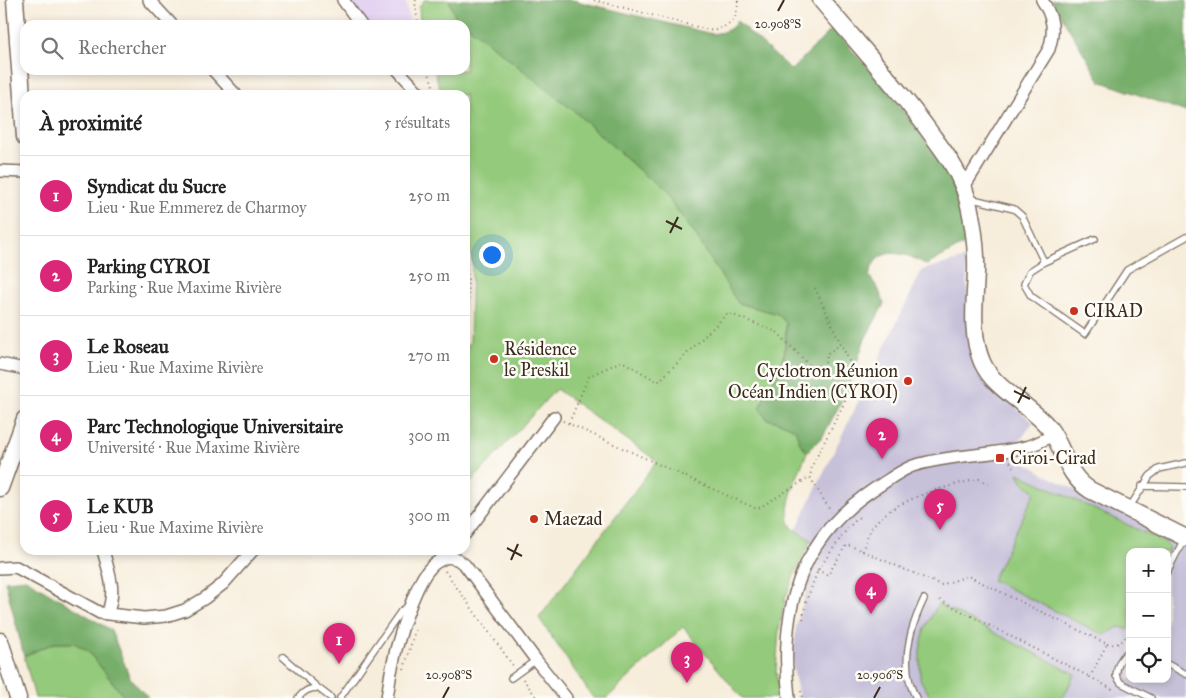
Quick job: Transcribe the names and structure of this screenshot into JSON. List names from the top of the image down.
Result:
{
  "places": {
    "other": [
      "CIRAD",
      "Résidence le Preskil",
      "Cyclotron Réunion Océan Indien (CYROI)",
      "Maezad"
    ],
    "transit": ["Ciroi-Cirad"]
  },
  "page": {
    "search": "Rechercher",
    "heading": ["À proximité", "5 résultats"],
    "list": [
      {
        "mark": "1",
        "name": "Syndicat du Sucre",
        "note": "Lieu · Rue Emmerez de Charmoy",
        "value": "250 m"
      },
      {
        "mark": "2",
        "name": "Parking CYROI",
        "note": "Parking · Rue Maxime Rivière",
        "value": "250 m"
      },
      {
        "mark": "3",
        "name": "Le Roseau",
        "note": "Lieu · Rue Maxime Rivière",
        "value": "270 m"
      },
      {
        "mark": "4",
        "name": "Parc Technologique Universitaire",
        "note": "Université · Rue Maxime Rivière",
        "value": "300 m"
      },
      {
        "mark": "5",
        "name": "Le KUB",
        "note": "Lieu · Rue Maxime Rivière",
        "value": "300 m"
      }
    ],
    "pins": [
      "2",
      "5",
      "4",
      "1",
      "3"
    ],
    "map_buttons": ["+", "−"]
  },
  "coordinates": ["20.908°S", "20.906°S"]
}
